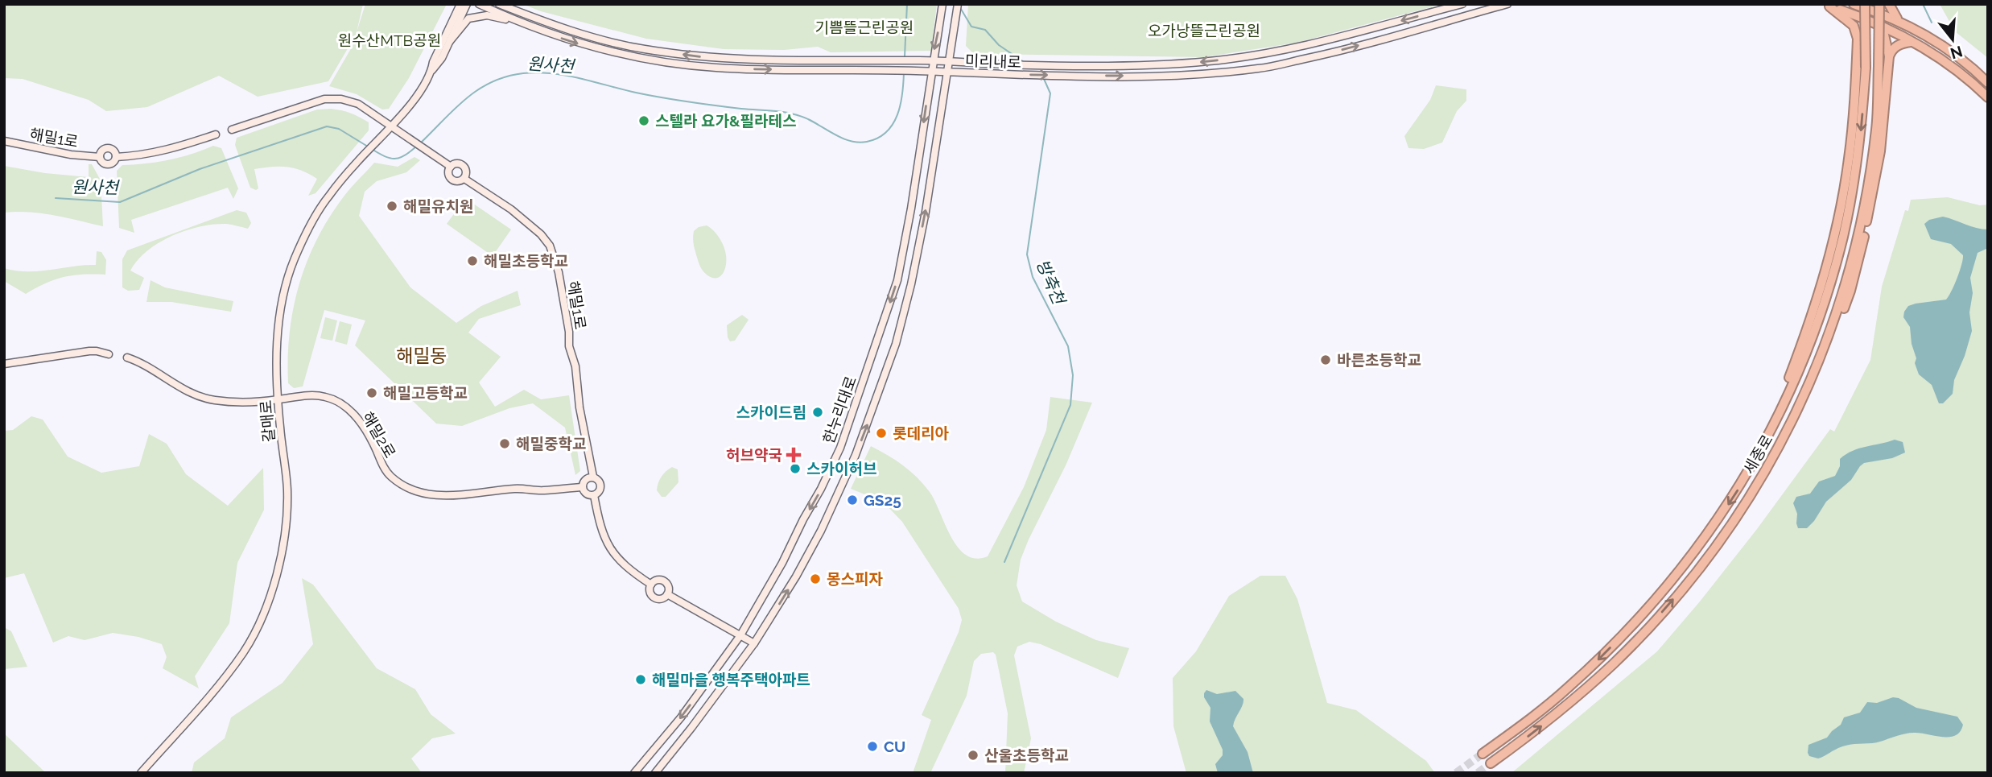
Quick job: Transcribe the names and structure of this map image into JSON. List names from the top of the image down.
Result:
{
  "streets": {
    "highway": ["세종로"],
    "street": [
      "미리내로",
      "해밀1로",
      "한누리대로",
      "갈매로",
      "해밀2로"
    ]
  },
  "crossings": [
    ["미리내로", "한누리대로"],
    ["해밀1로", "해밀2로"],
    ["갈매로", "해밀2로"]
  ],
  "districts": ["해밀동"],
  "water": ["원사천", "방축천"],
  "parks": ["기쁨뜰근린공원", "오가낭뜰근린공원", "원수산MTB공원"],
  "places": {
    "other": [
      "스텔라 요가&필라테스",
      "해밀유치원",
      "해밀초등학교",
      "바른초등학교",
      "해밀고등학교",
      "스카이드림",
      "롯데리아",
      "해밀중학교",
      "스카이허브",
      "GS25",
      "몽스피자",
      "해밀마을 행복주택아파트",
      "CU",
      "산울초등학교"
    ],
    "health": ["허브약국"]
  },
  "north": "bottom"
}
